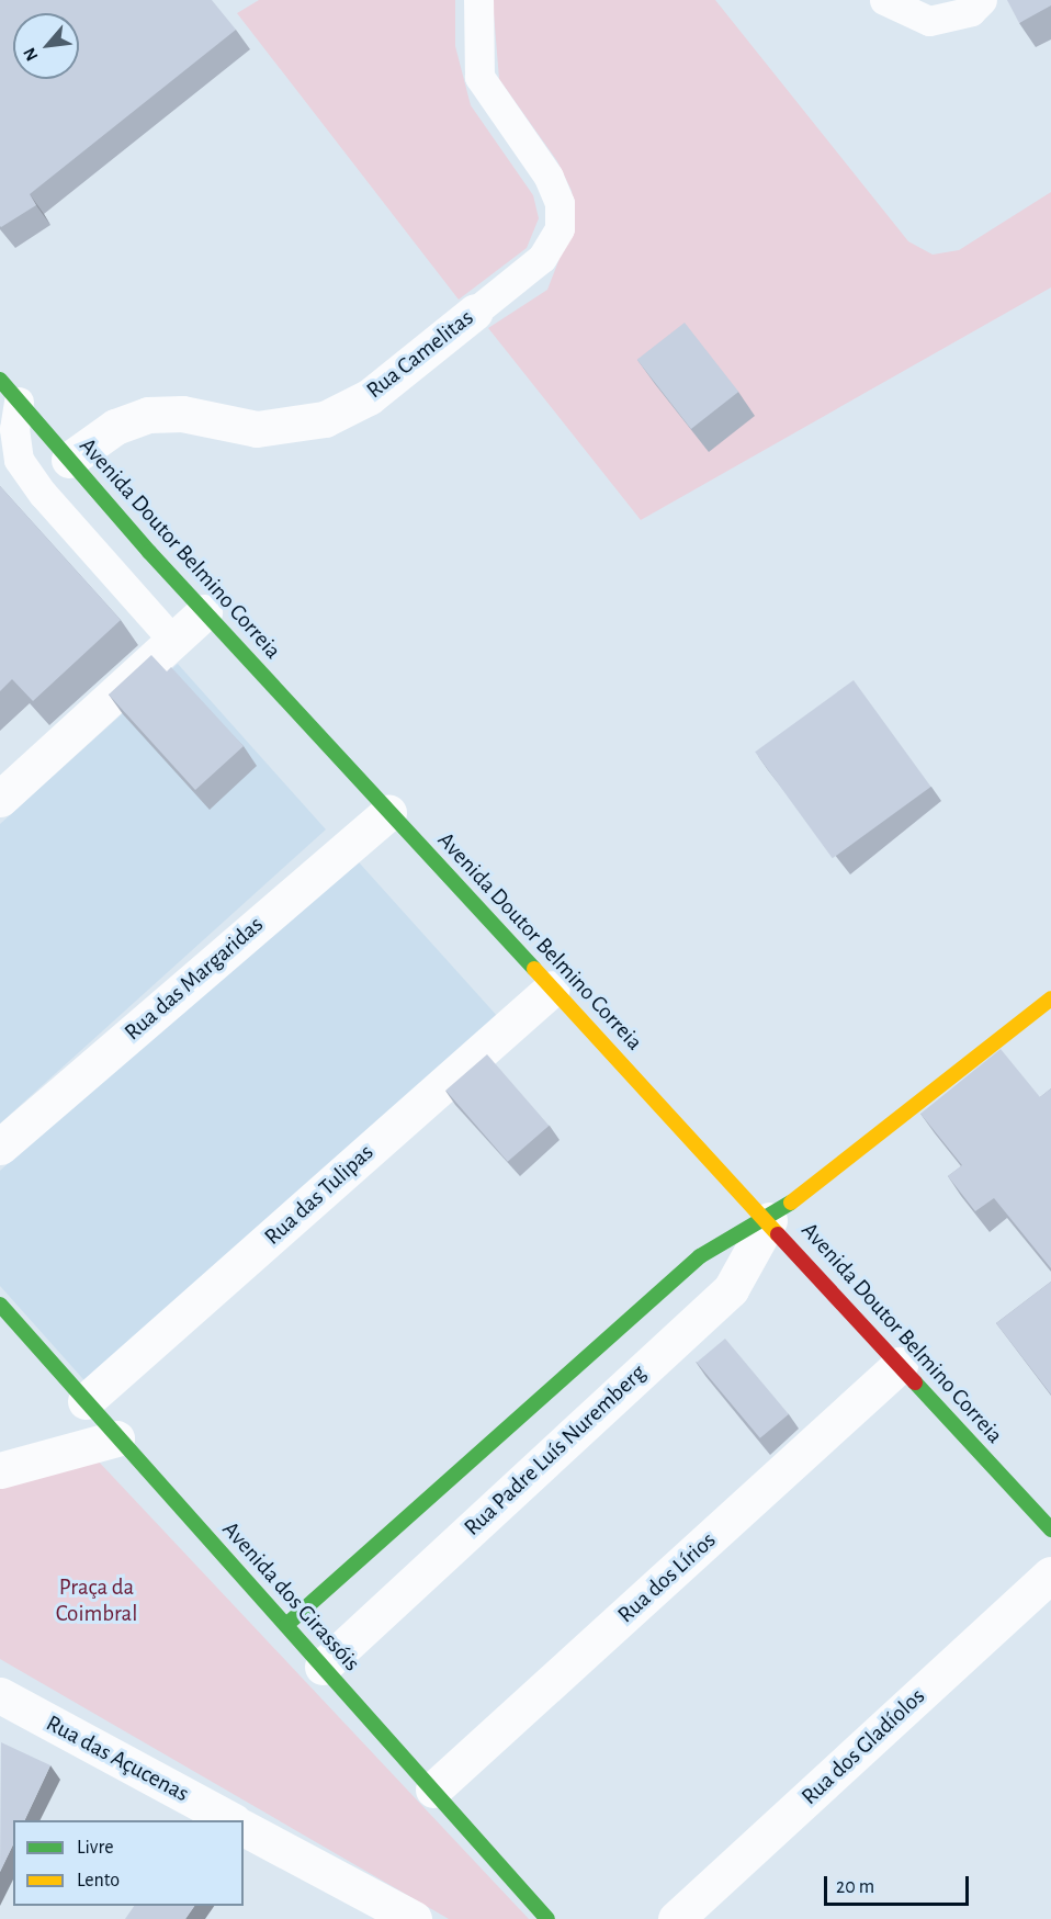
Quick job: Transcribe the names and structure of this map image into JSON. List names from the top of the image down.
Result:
{
  "streets": {
    "street": [
      "Rua Camelitas",
      "Avenida Doutor Belmino Correia",
      "Rua das Margaridas",
      "Rua das Tulipas",
      "Rua Padre Luís Nuremberg",
      "Rua dos Lírios",
      "Avenida dos Girassóis",
      "Rua dos Gladíolos",
      "Rua das Açucenas"
    ]
  },
  "crossings": [
    ["Rua Camelitas", "Avenida Doutor Belmino Correia"],
    ["Avenida Doutor Belmino Correia", "Rua das Margaridas"],
    ["Avenida Doutor Belmino Correia", "Rua das Tulipas"],
    ["Avenida Doutor Belmino Correia", "Rua Padre Luís Nuremberg"],
    ["Avenida Doutor Belmino Correia", "Rua dos Lírios"],
    ["Rua das Tulipas", "Avenida dos Girassóis"],
    ["Rua Padre Luís Nuremberg", "Avenida dos Girassóis"],
    ["Rua dos Lírios", "Avenida dos Girassóis"]
  ],
  "parks": ["Praça da Coimbral"],
  "legend": ["Livre", "Lento"],
  "scale_bar": "20 m",
  "north": "bottom left"
}
